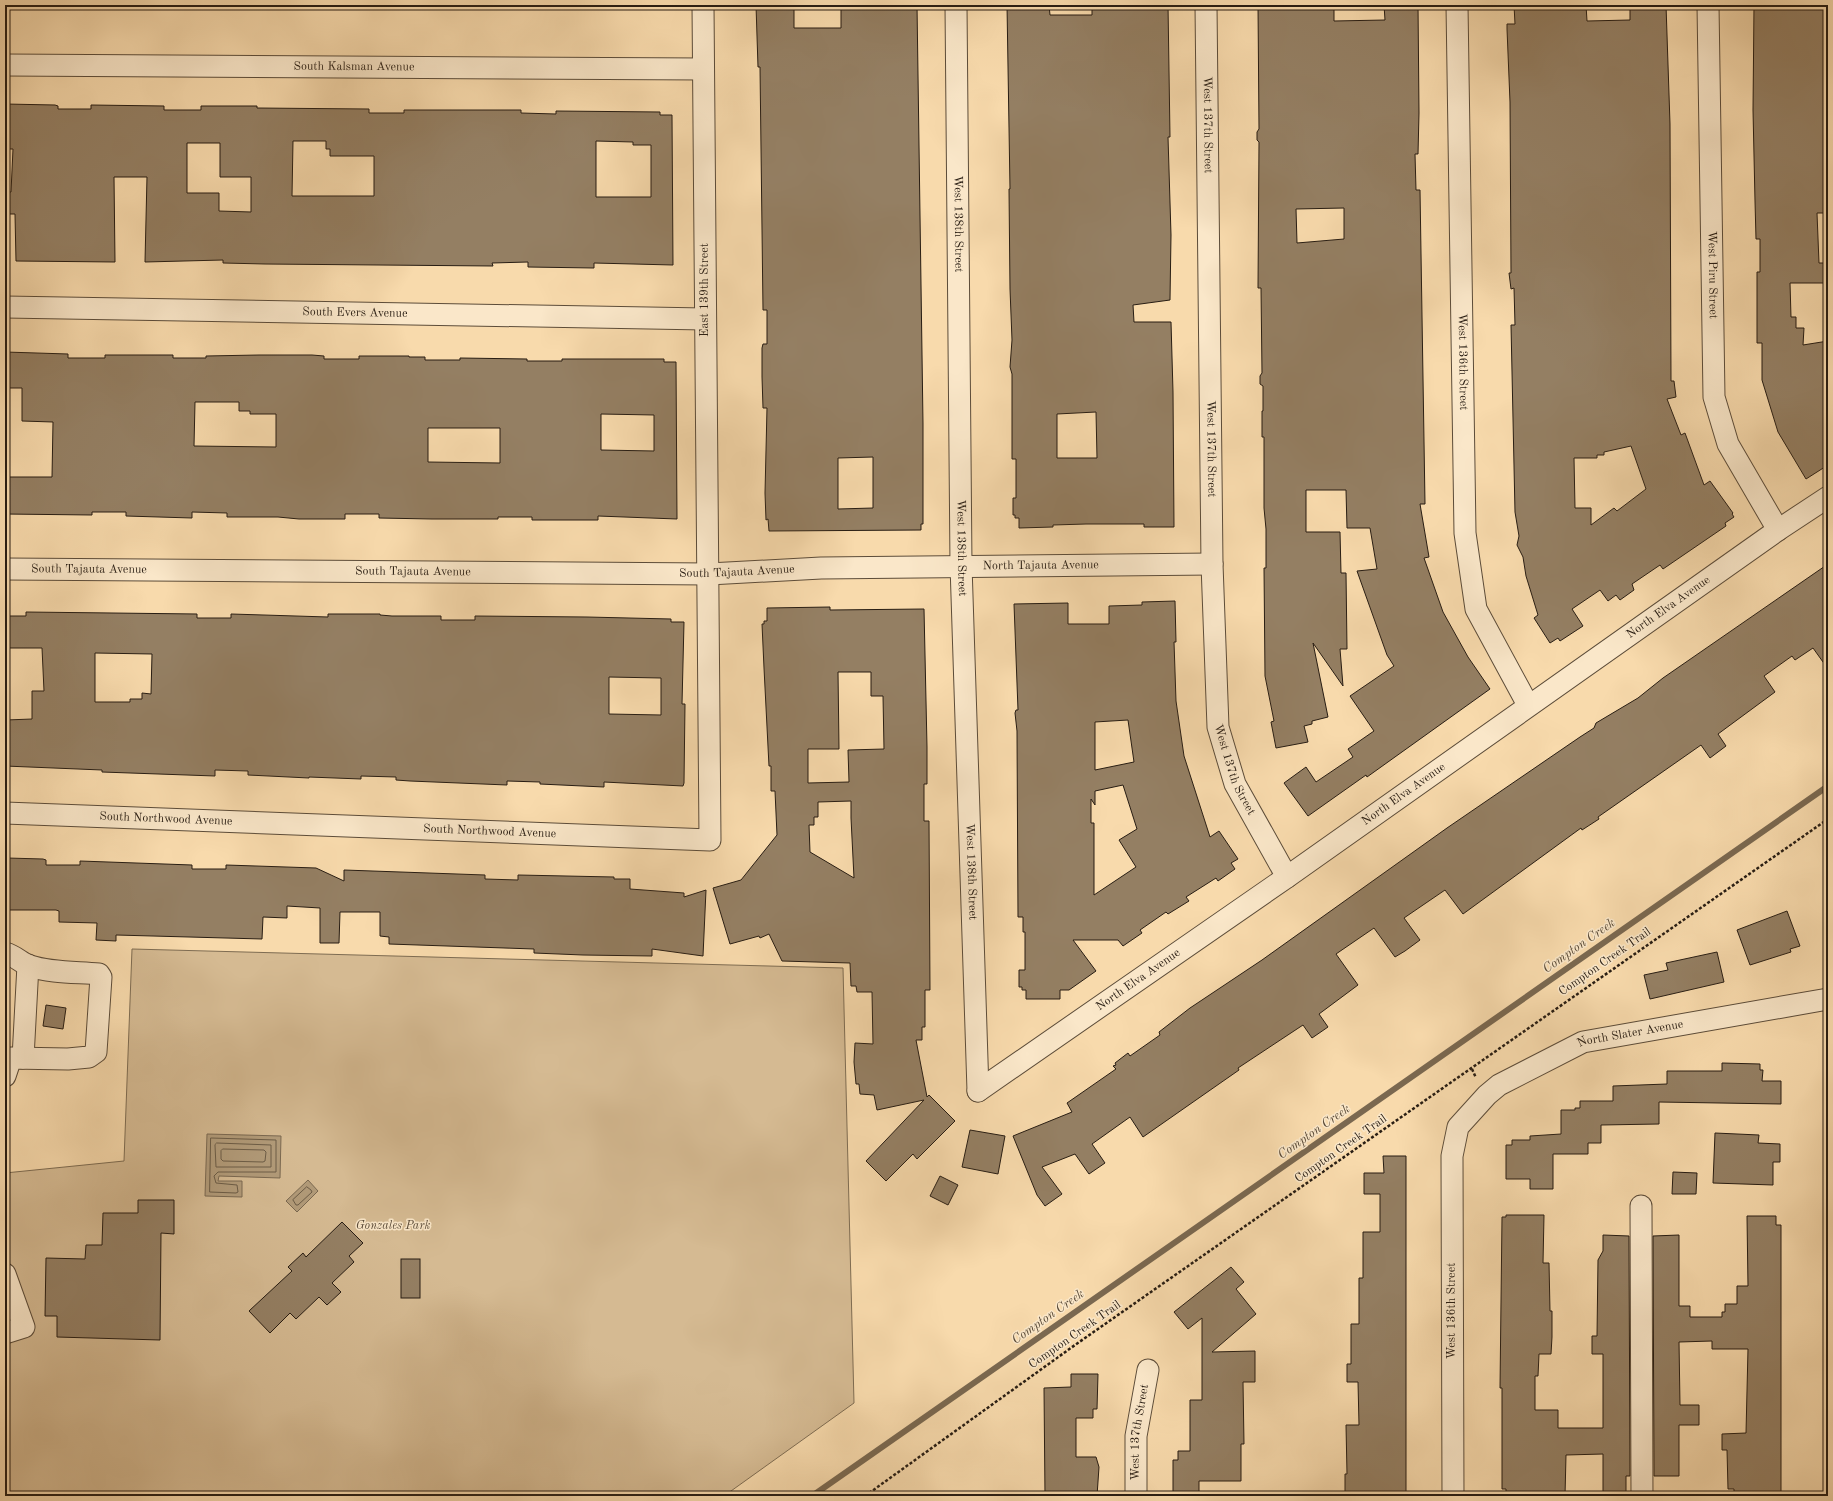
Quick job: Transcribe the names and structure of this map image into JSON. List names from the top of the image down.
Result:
{
  "streets": {
    "street": [
      "South Kalsman Avenue",
      "West 137th Street",
      "West 138th Street",
      "West Piru Street",
      "East 139th Street",
      "South Evers Avenue",
      "West 136th Street",
      "North Tajauta Avenue",
      "South Tajauta Avenue",
      "North Elva Avenue",
      "South Northwood Avenue",
      "North Slater Avenue"
    ],
    "path": ["Compton Creek Trail"]
  },
  "crossings": [
    ["South Kalsman Avenue", "East 139th Street"],
    ["West 137th Street", "North Tajauta Avenue"],
    ["West 137th Street", "North Elva Avenue"],
    ["West 138th Street", "North Tajauta Avenue"],
    ["West 138th Street", "North Elva Avenue"],
    ["West Piru Street", "North Elva Avenue"],
    ["East 139th Street", "South Evers Avenue"],
    ["East 139th Street", "South Tajauta Avenue"],
    ["East 139th Street", "South Northwood Avenue"],
    ["West 136th Street", "North Elva Avenue"],
    ["West 136th Street", "North Slater Avenue"],
    ["North Tajauta Avenue", "South Tajauta Avenue"],
    ["South Tajauta Avenue", "South Northwood Avenue"]
  ],
  "water": ["Compton Creek"],
  "parks": ["Gonzales Park"]
}
